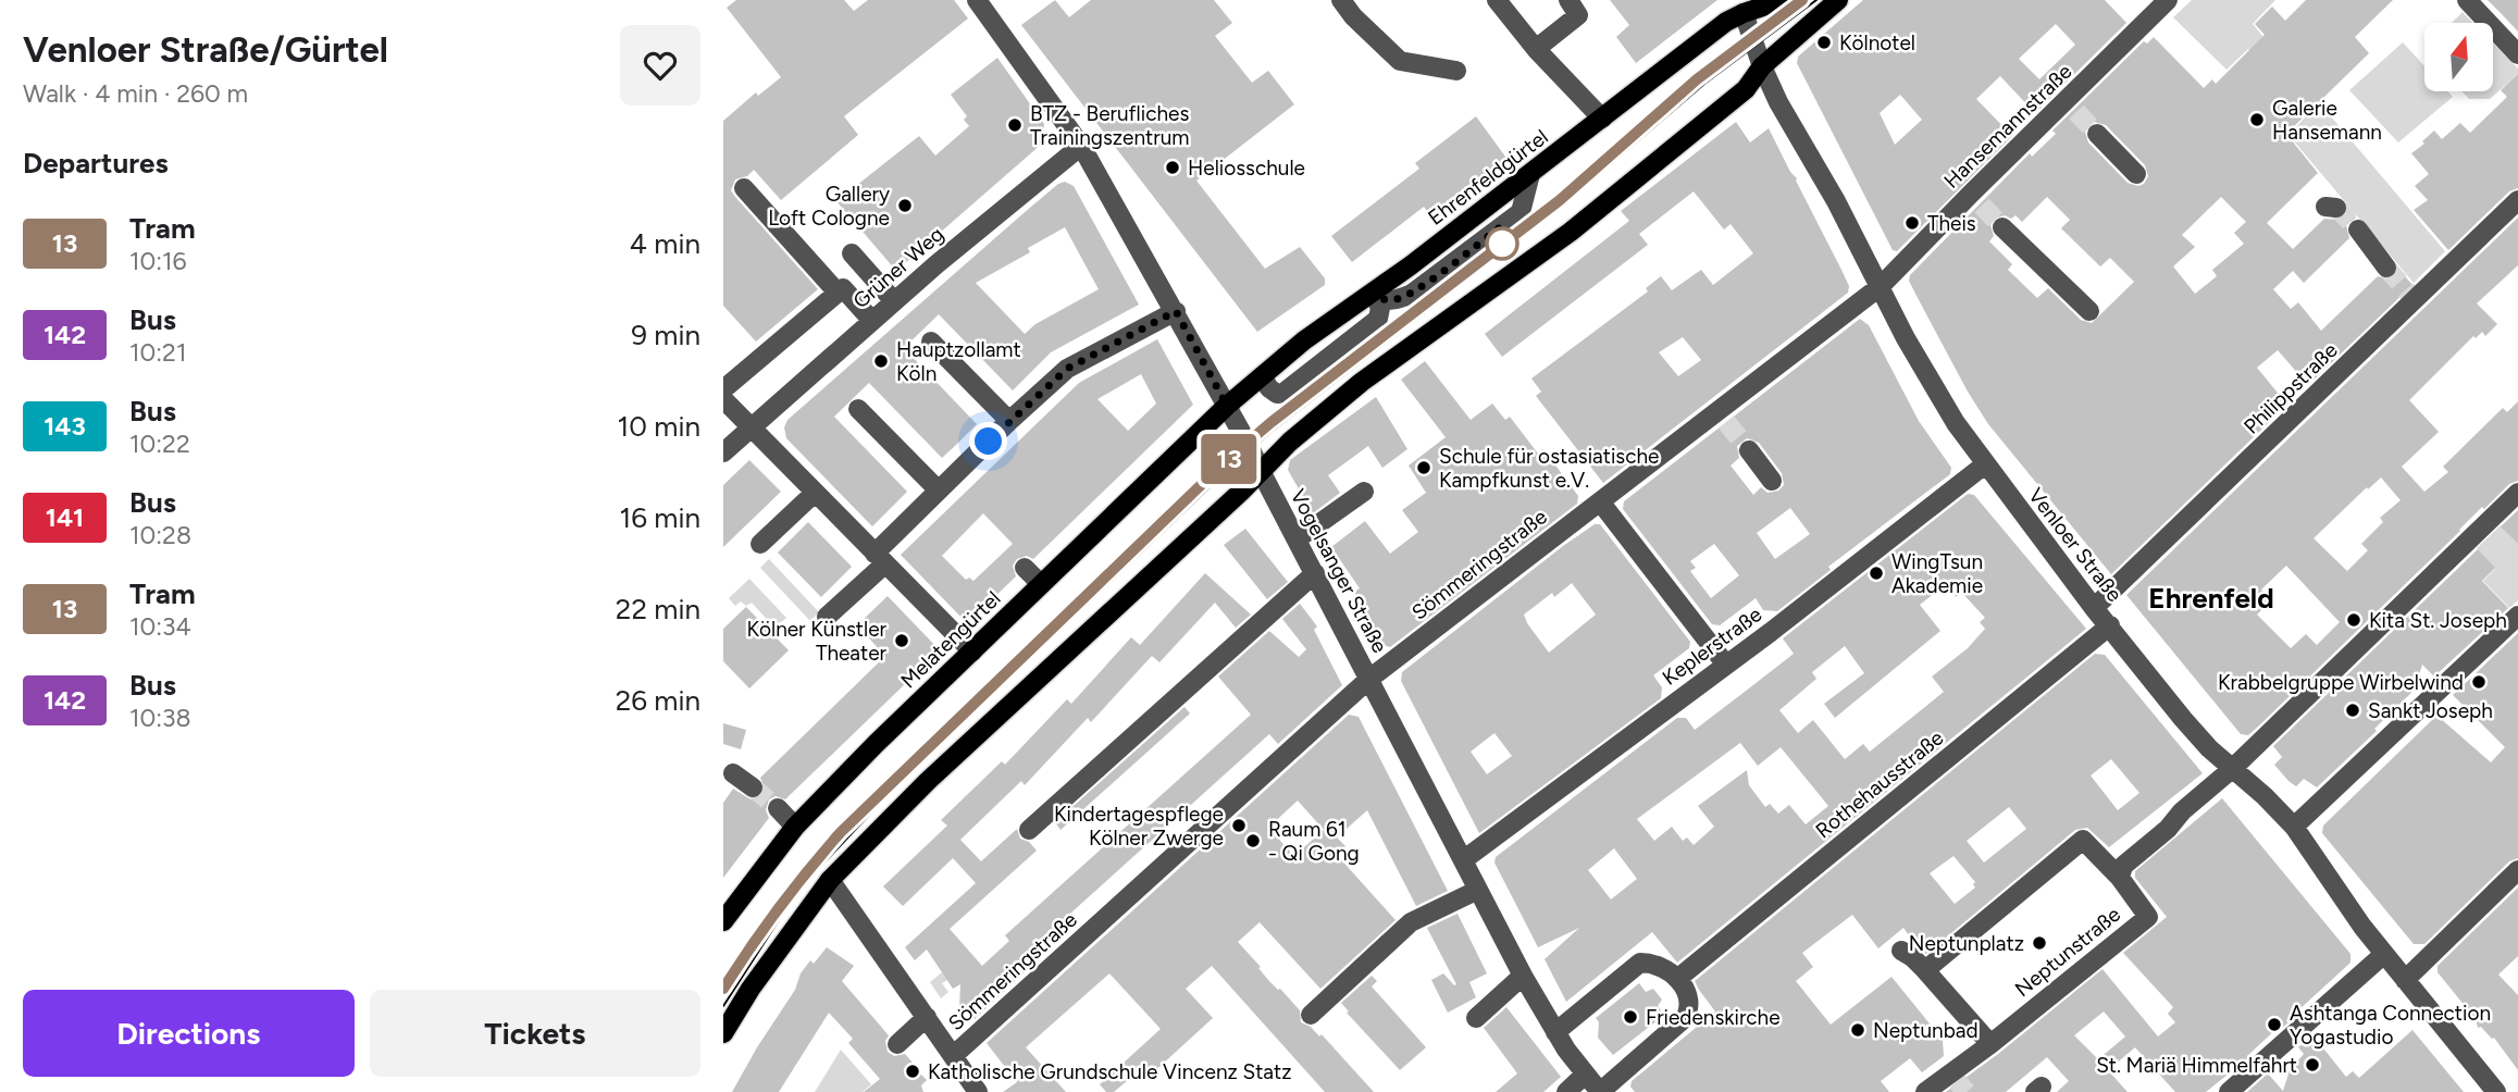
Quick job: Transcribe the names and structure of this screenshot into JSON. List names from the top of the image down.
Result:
{
  "streets": {
    "main road": ["Ehrenfeldgürtel", "Melatengürtel"],
    "street": [
      "Hansemannstraße",
      "Grüner Weg",
      "Philippstraße",
      "Venloer Straße",
      "Sömmeringstraße",
      "Vogelsanger Straße",
      "Keplerstraße",
      "Rothehausstraße",
      "Neptunstraße"
    ]
  },
  "crossings": [
    ["Hansemannstraße", "Venloer Straße"],
    ["Hansemannstraße", "Sömmeringstraße"],
    ["Ehrenfeldgürtel", "Venloer Straße"],
    ["Ehrenfeldgürtel", "Vogelsanger Straße"],
    ["Ehrenfeldgürtel", "Melatengürtel"],
    ["Grüner Weg", "Vogelsanger Straße"],
    ["Philippstraße", "Venloer Straße"],
    ["Venloer Straße", "Sömmeringstraße"],
    ["Venloer Straße", "Keplerstraße"],
    ["Venloer Straße", "Rothehausstraße"],
    ["Venloer Straße", "Neptunstraße"],
    ["Sömmeringstraße", "Vogelsanger Straße"],
    ["Vogelsanger Straße", "Melatengürtel"],
    ["Vogelsanger Straße", "Keplerstraße"]
  ],
  "districts": ["Ehrenfeld"],
  "places": [
    "Kölnotel",
    "Galerie Hansemann",
    "BTZ - Berufliches Trainingszentrum",
    "Heliosschule",
    "Gallery Loft Cologne",
    "Theis",
    "Hauptzollamt Köln",
    "Schule für ostasiatische Kampfkunst e.V.",
    "WingTsun Akademie",
    "Kita St. Joseph",
    "Kölner Künstler Theater",
    "Krabbelgruppe Wirbelwind",
    "Sankt Joseph",
    "Kindertagespflege Kölner Zwerge",
    "Raum 61 - Qi Gong",
    "Neptunplatz",
    "Friedenskirche",
    "Ashtanga Connection Yogastudio",
    "Neptunbad",
    "St. Mariä Himmelfahrt",
    "Katholische Grundschule Vincenz Statz"
  ],
  "lines": ["tram line 13"],
  "north": "top",
  "page": {
    "heading": [
      ["Venloer Straße/Gürtel", "Walk · 4 min · 260 m"],
      "Departures"
    ],
    "on_map": "13",
    "list": [
      {
        "mark": "13",
        "name": "Tram",
        "note": "10:16",
        "value": "4 min"
      },
      {
        "mark": "142",
        "name": "Bus",
        "note": "10:21",
        "value": "9 min"
      },
      {
        "mark": "143",
        "name": "Bus",
        "note": "10:22",
        "value": "10 min"
      },
      {
        "mark": "141",
        "name": "Bus",
        "note": "10:28",
        "value": "16 min"
      },
      {
        "mark": "13",
        "name": "Tram",
        "note": "10:34",
        "value": "22 min"
      },
      {
        "mark": "142",
        "name": "Bus",
        "note": "10:38",
        "value": "26 min"
      }
    ],
    "buttons": ["Directions", "Tickets"]
  }
}
